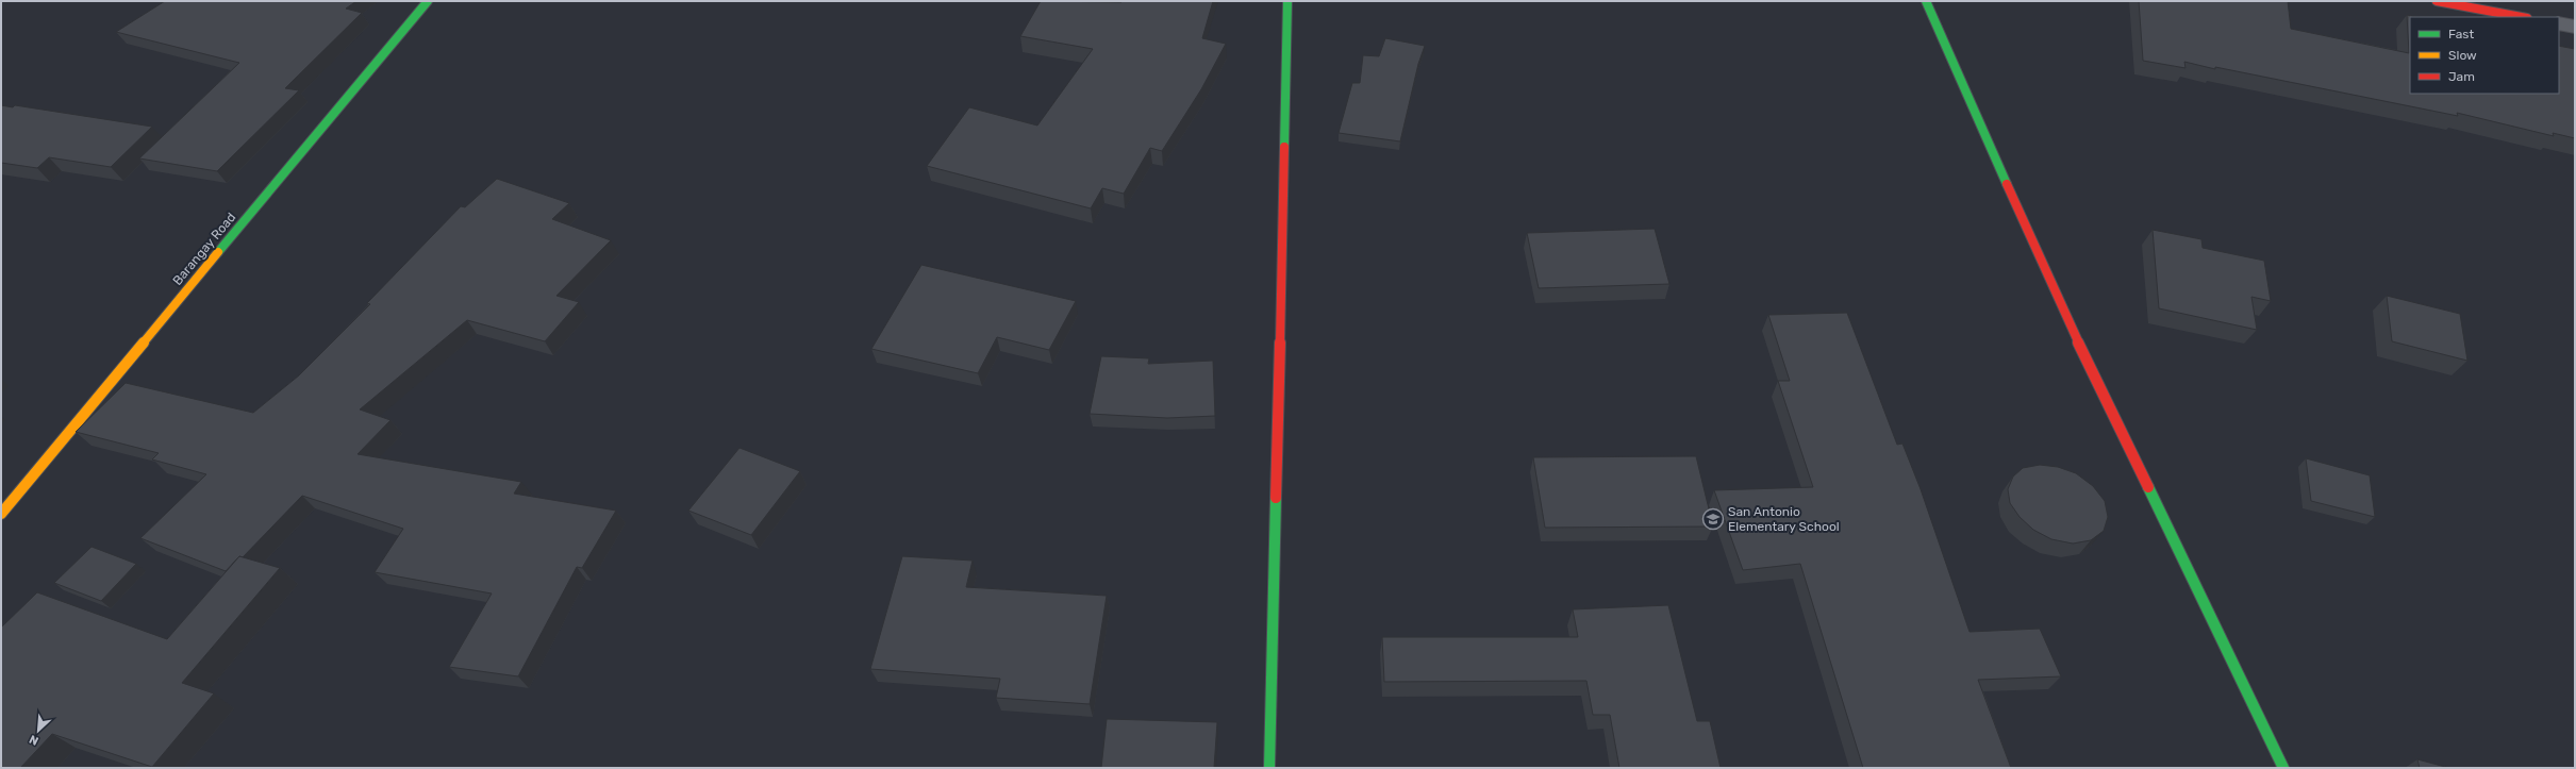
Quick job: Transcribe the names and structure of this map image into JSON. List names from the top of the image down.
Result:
{
  "streets": {
    "street": ["Barangay Road"]
  },
  "places": {
    "school or university": ["San Antonio Elementary School"]
  },
  "legend": ["Fast", "Slow", "Jam"],
  "north": "bottom left"
}
